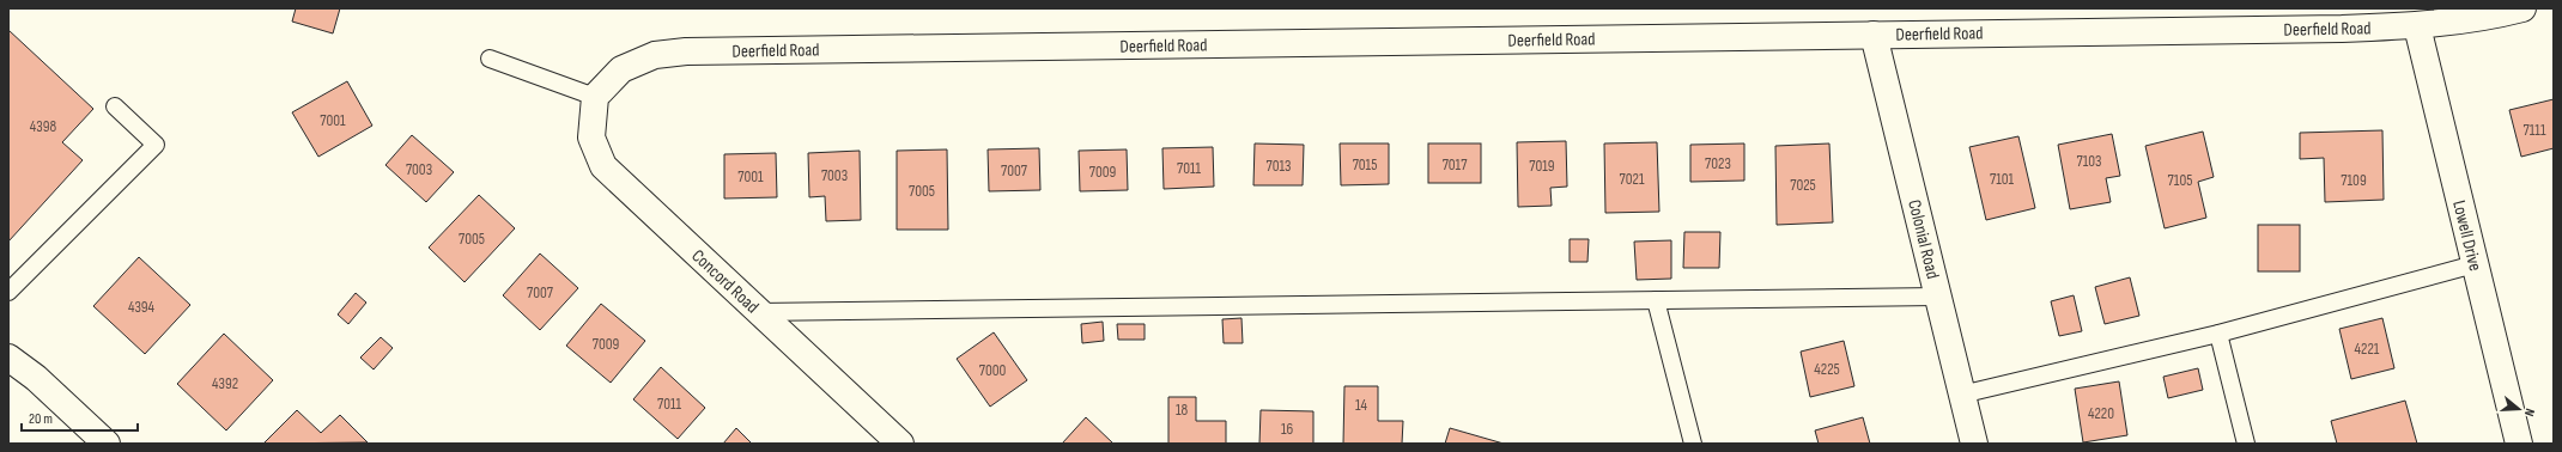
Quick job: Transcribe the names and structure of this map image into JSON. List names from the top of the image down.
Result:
{
  "streets": {
    "street": [
      "Deerfield Road",
      "Lowell Drive",
      "Colonial Road",
      "Concord Road"
    ]
  },
  "crossings": [
    ["Deerfield Road", "Lowell Drive"],
    ["Deerfield Road", "Colonial Road"],
    ["Deerfield Road", "Concord Road"]
  ],
  "house_numbers": [
    "7001",
    "4398",
    "7111",
    "7103",
    "7023",
    "7015",
    "7017",
    "7013",
    "7019",
    "7011",
    "7003",
    "7007",
    "7009",
    "7003",
    "7001",
    "7021",
    "7101",
    "7105",
    "7109",
    "7025",
    "7005",
    "7005",
    "7007",
    "4394",
    "7009",
    "4221",
    "4225",
    "7000",
    "4392",
    "7011",
    "14",
    "18",
    "4220",
    "16"
  ],
  "scale_bar": "20 m",
  "north": "right"
}
